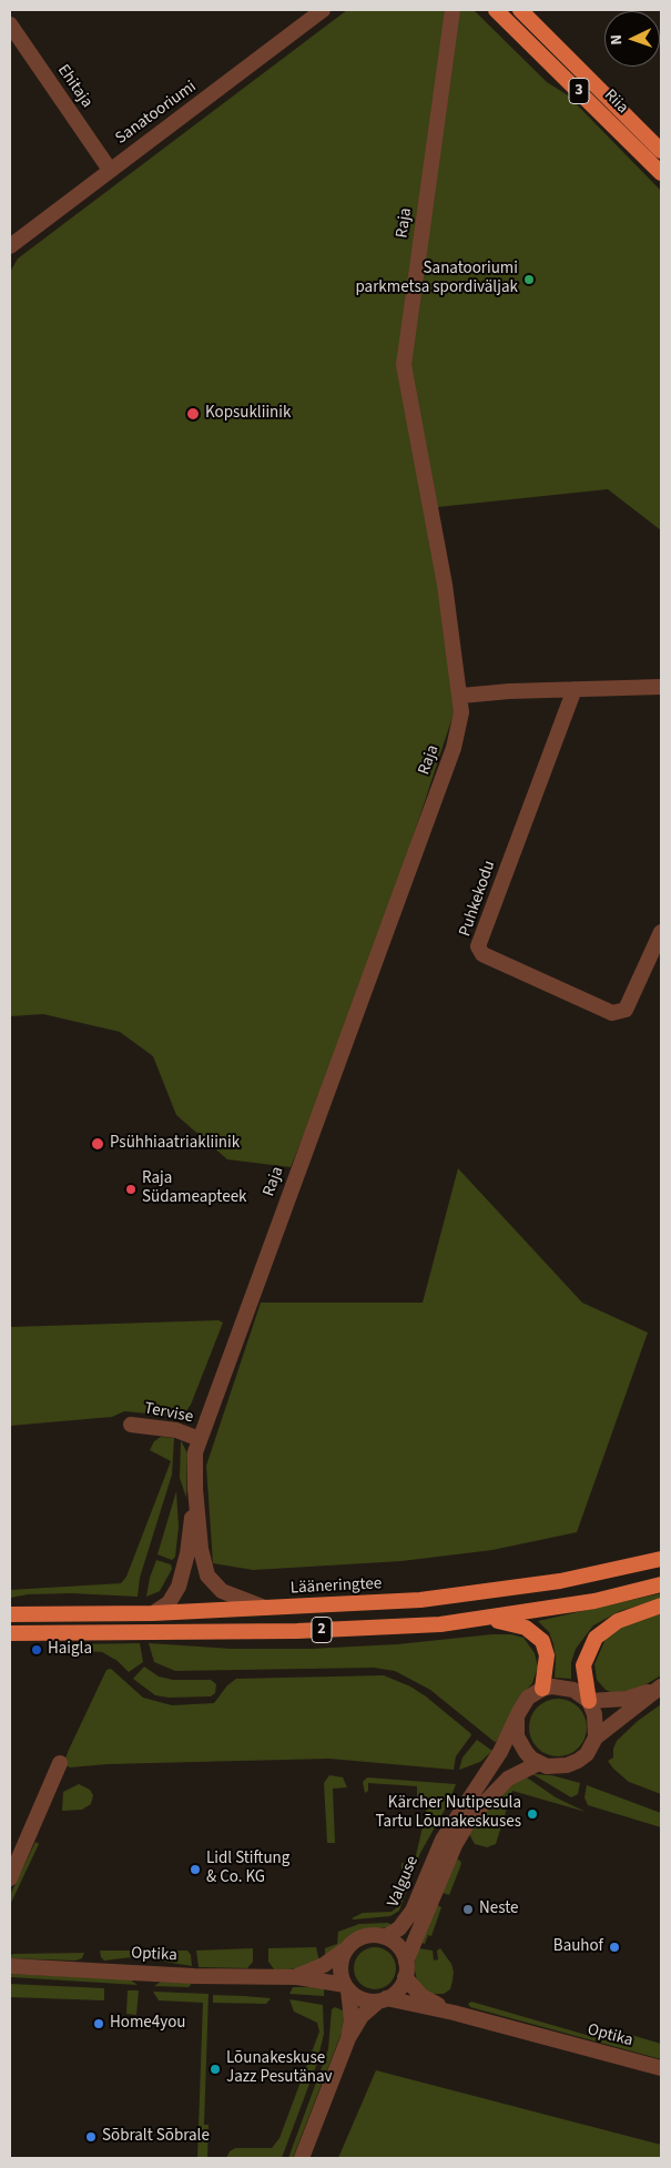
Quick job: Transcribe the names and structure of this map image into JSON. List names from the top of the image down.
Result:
{
  "streets": {
    "highway": [
      "3",
      "Riia",
      "Lääneringtee",
      "2"
    ],
    "street": [
      "Ehitaja",
      "Sanatooriumi",
      "Raja",
      "Puhkekodu",
      "Tervise",
      "Valguse",
      "Optika"
    ]
  },
  "crossings": [
    ["Ehitaja", "Sanatooriumi"],
    ["Raja", "Tervise"],
    ["Raja", "Lääneringtee"],
    ["Valguse", "Optika"]
  ],
  "places": [
    "Sanatooriumi parkmetsa spordiväljak",
    "Kopsukliinik",
    "Psühhiaatriakliinik",
    "Raja Südameapteek",
    "Haigla",
    "Kärcher Nutipesula Tartu Lõunakeskuses",
    "Lidl Stiftung & Co. KG",
    "Neste",
    "Bauhof",
    "Home4you",
    "Lõunakeskuse Jazz Pesutänav",
    "Sõbralt Sõbrale"
  ],
  "north": "left"
}
